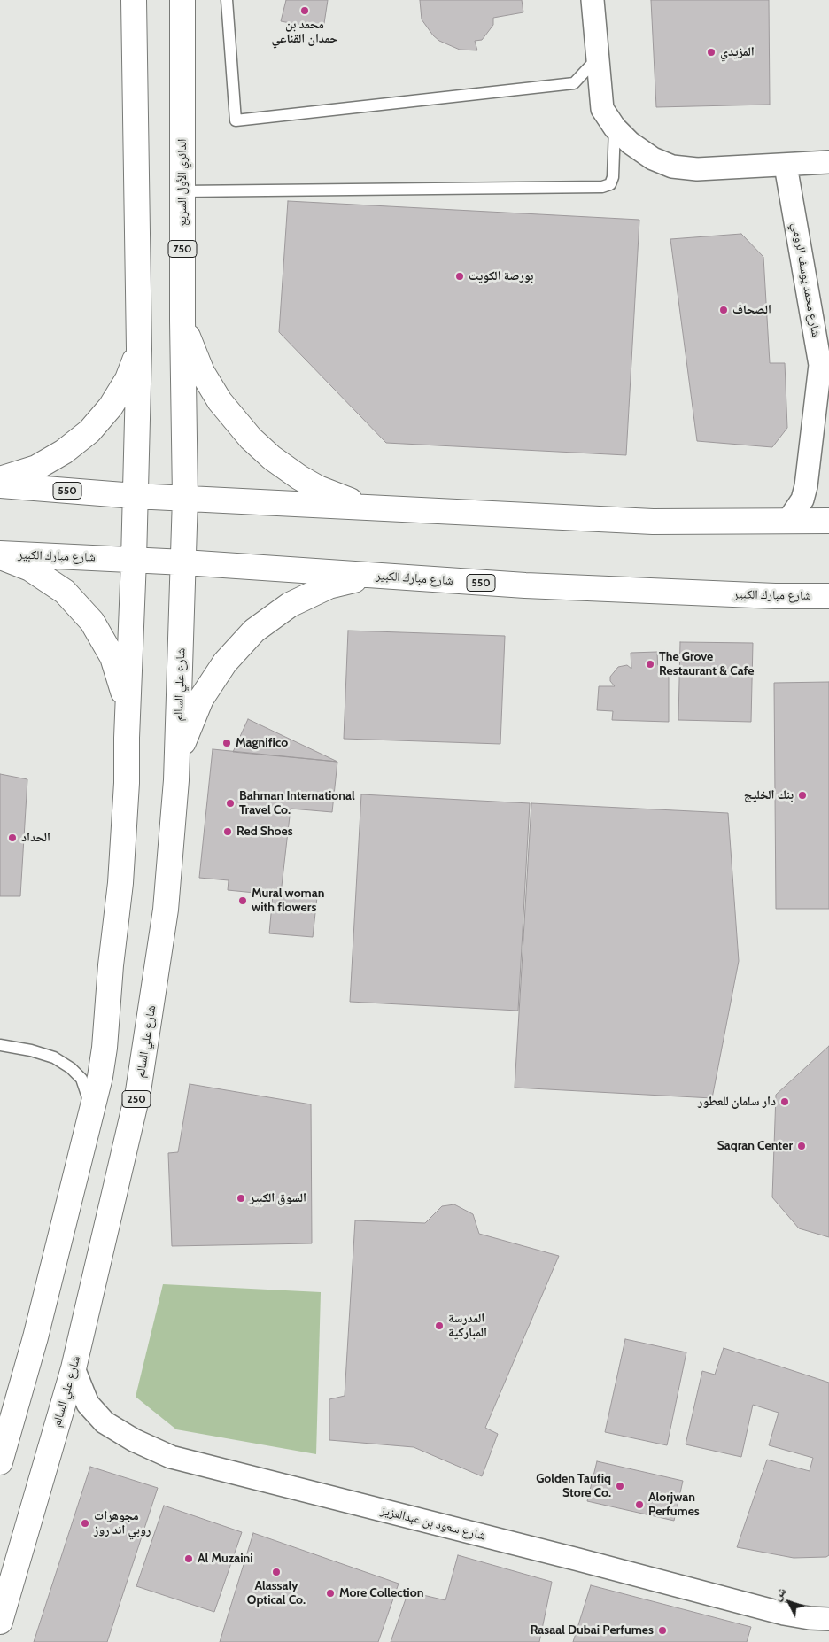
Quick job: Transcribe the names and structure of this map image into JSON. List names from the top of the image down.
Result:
{
  "streets": {
    "main road": [
      "الدائري الأول السريع",
      "750",
      "550",
      "شارع مبارك الكبير",
      "شارع علي السالم",
      "250"
    ],
    "street": ["شارع محمد يوسف الرومي", "شارع سعود بن عبدالعزيز"]
  },
  "crossings": [
    ["الدائري الأول السريع", "550"],
    ["الدائري الأول السريع", "شارع علي السالم"],
    ["شارع محمد يوسف الرومي", "550"],
    ["550", "شارع علي السالم"],
    ["شارع مبارك الكبير", "شارع علي السالم"],
    ["شارع علي السالم", "شارع سعود بن عبدالعزيز"]
  ],
  "places": [
    "محمد بن حمدان القناعي",
    "المزيدي",
    "بورصة الكويت",
    "الصحاف",
    "The Grove Restaurant & Cafe",
    "Magnifico",
    "بنك الخليج",
    "Bahman International Travel Co.",
    "Red Shoes",
    "الحداد",
    "Mural woman with flowers",
    "دار سلمان للعطور",
    "Saqran Center",
    "السوق الكبير",
    "المدرسة المباركية",
    "Golden Taufiq Store Co.",
    "Alorjwan Perfumes",
    "مجوهرات روبي اند روز",
    "Al Muzaini",
    "Alassaly Optical Co.",
    "More Collection",
    "Rasaal Dubai Perfumes"
  ],
  "north": "top left"
}
